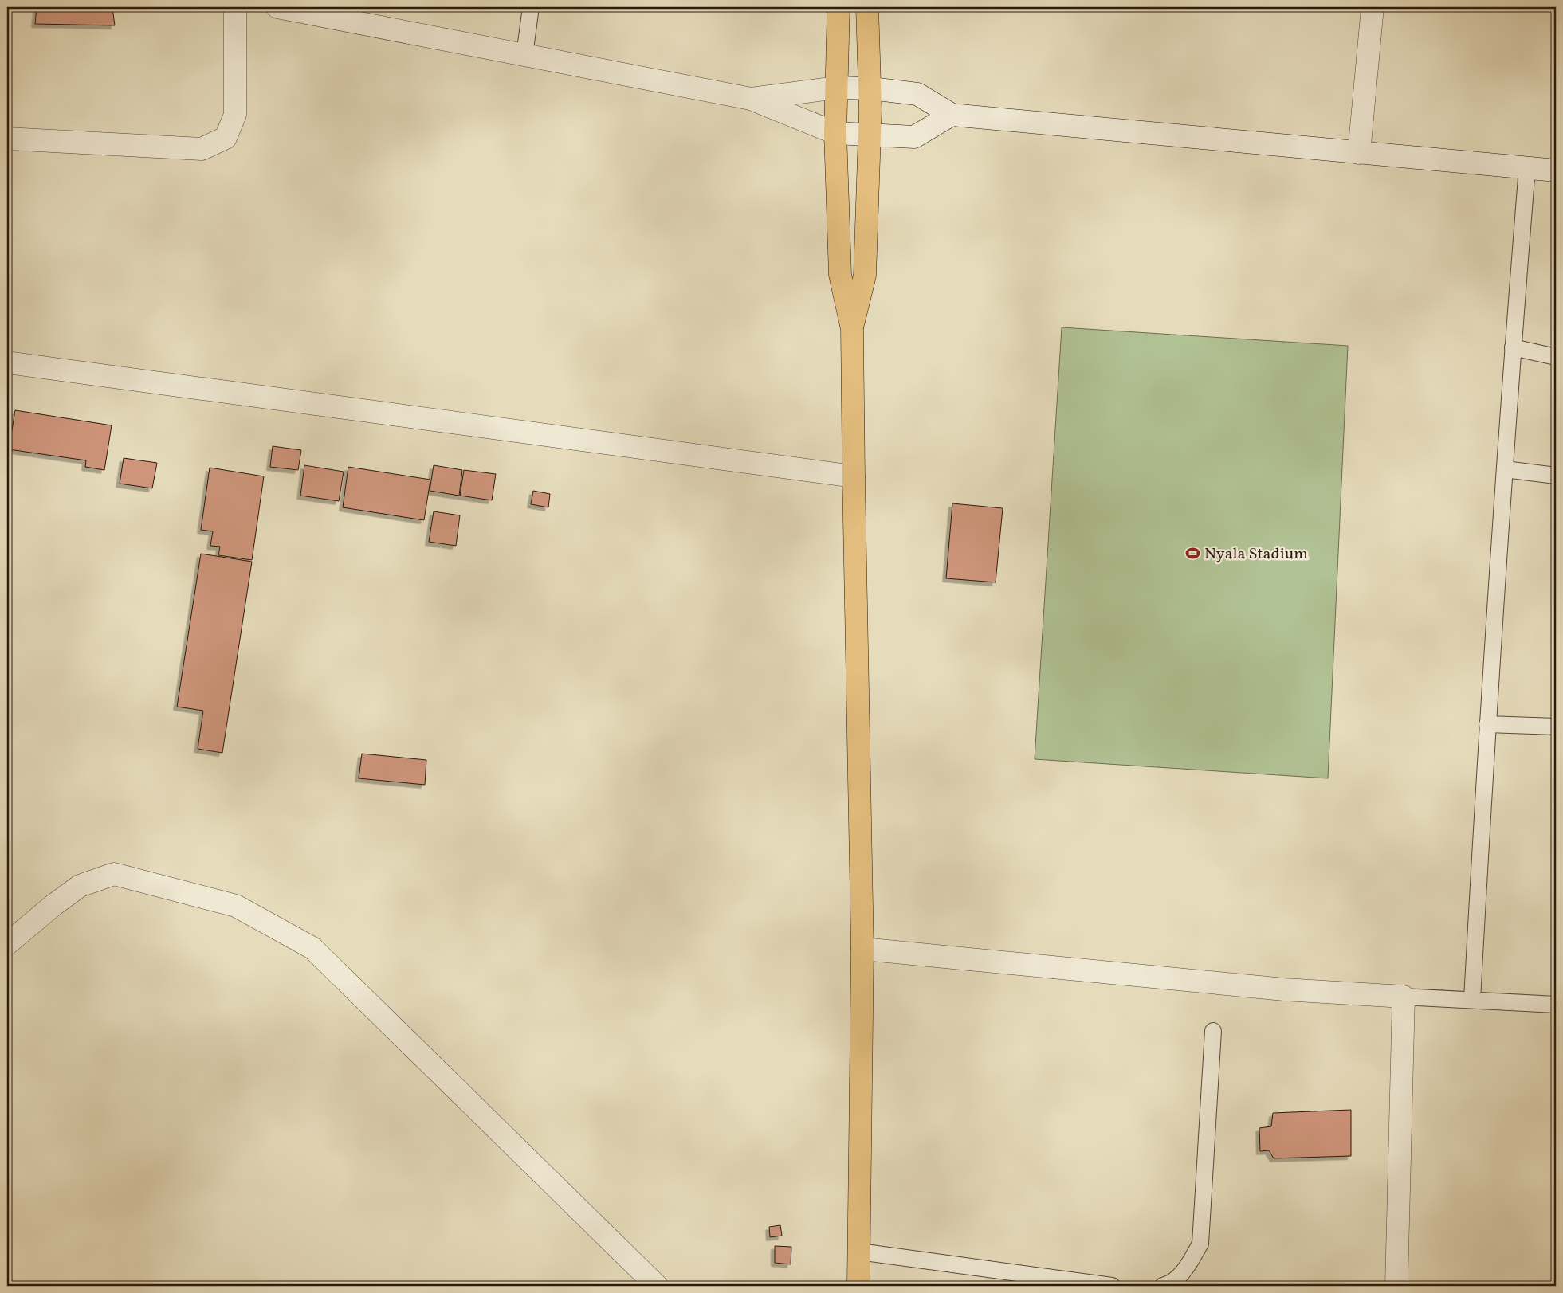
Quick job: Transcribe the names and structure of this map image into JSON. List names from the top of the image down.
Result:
{
  "places": {
    "sports": ["Nyala Stadium"]
  }
}
